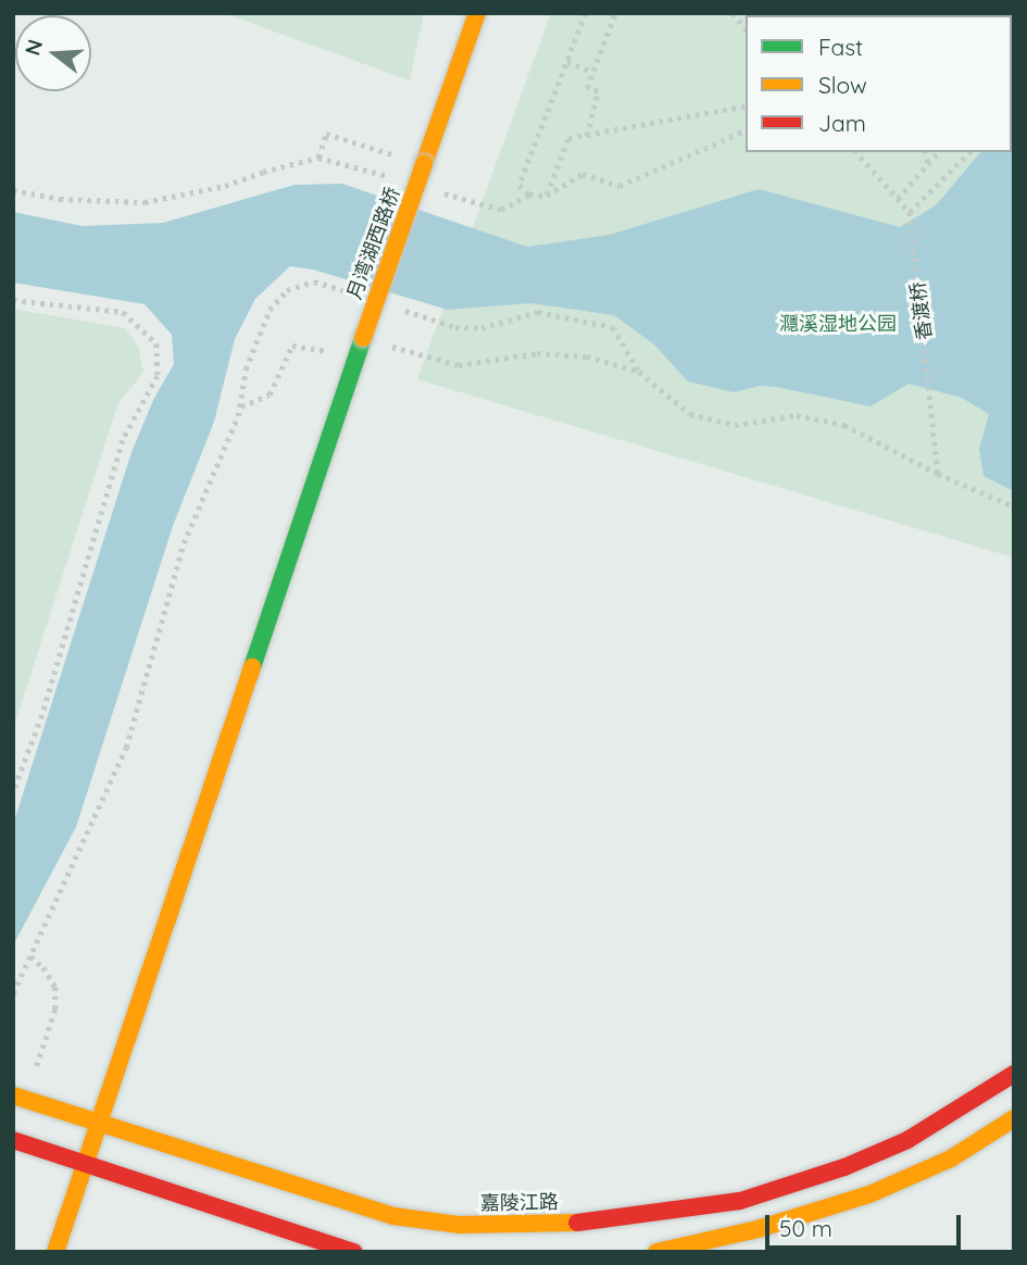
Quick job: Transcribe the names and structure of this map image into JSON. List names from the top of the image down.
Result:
{
  "streets": {
    "street": ["月湾湖西路桥", "嘉陵江路"],
    "path": ["香渡桥"]
  },
  "crossings": [
    ["月湾湖西路桥", "嘉陵江路"]
  ],
  "parks": ["㶏溪湿地公园"],
  "legend": ["Fast", "Slow", "Jam"],
  "scale_bar": "50 m",
  "north": "left"
}
